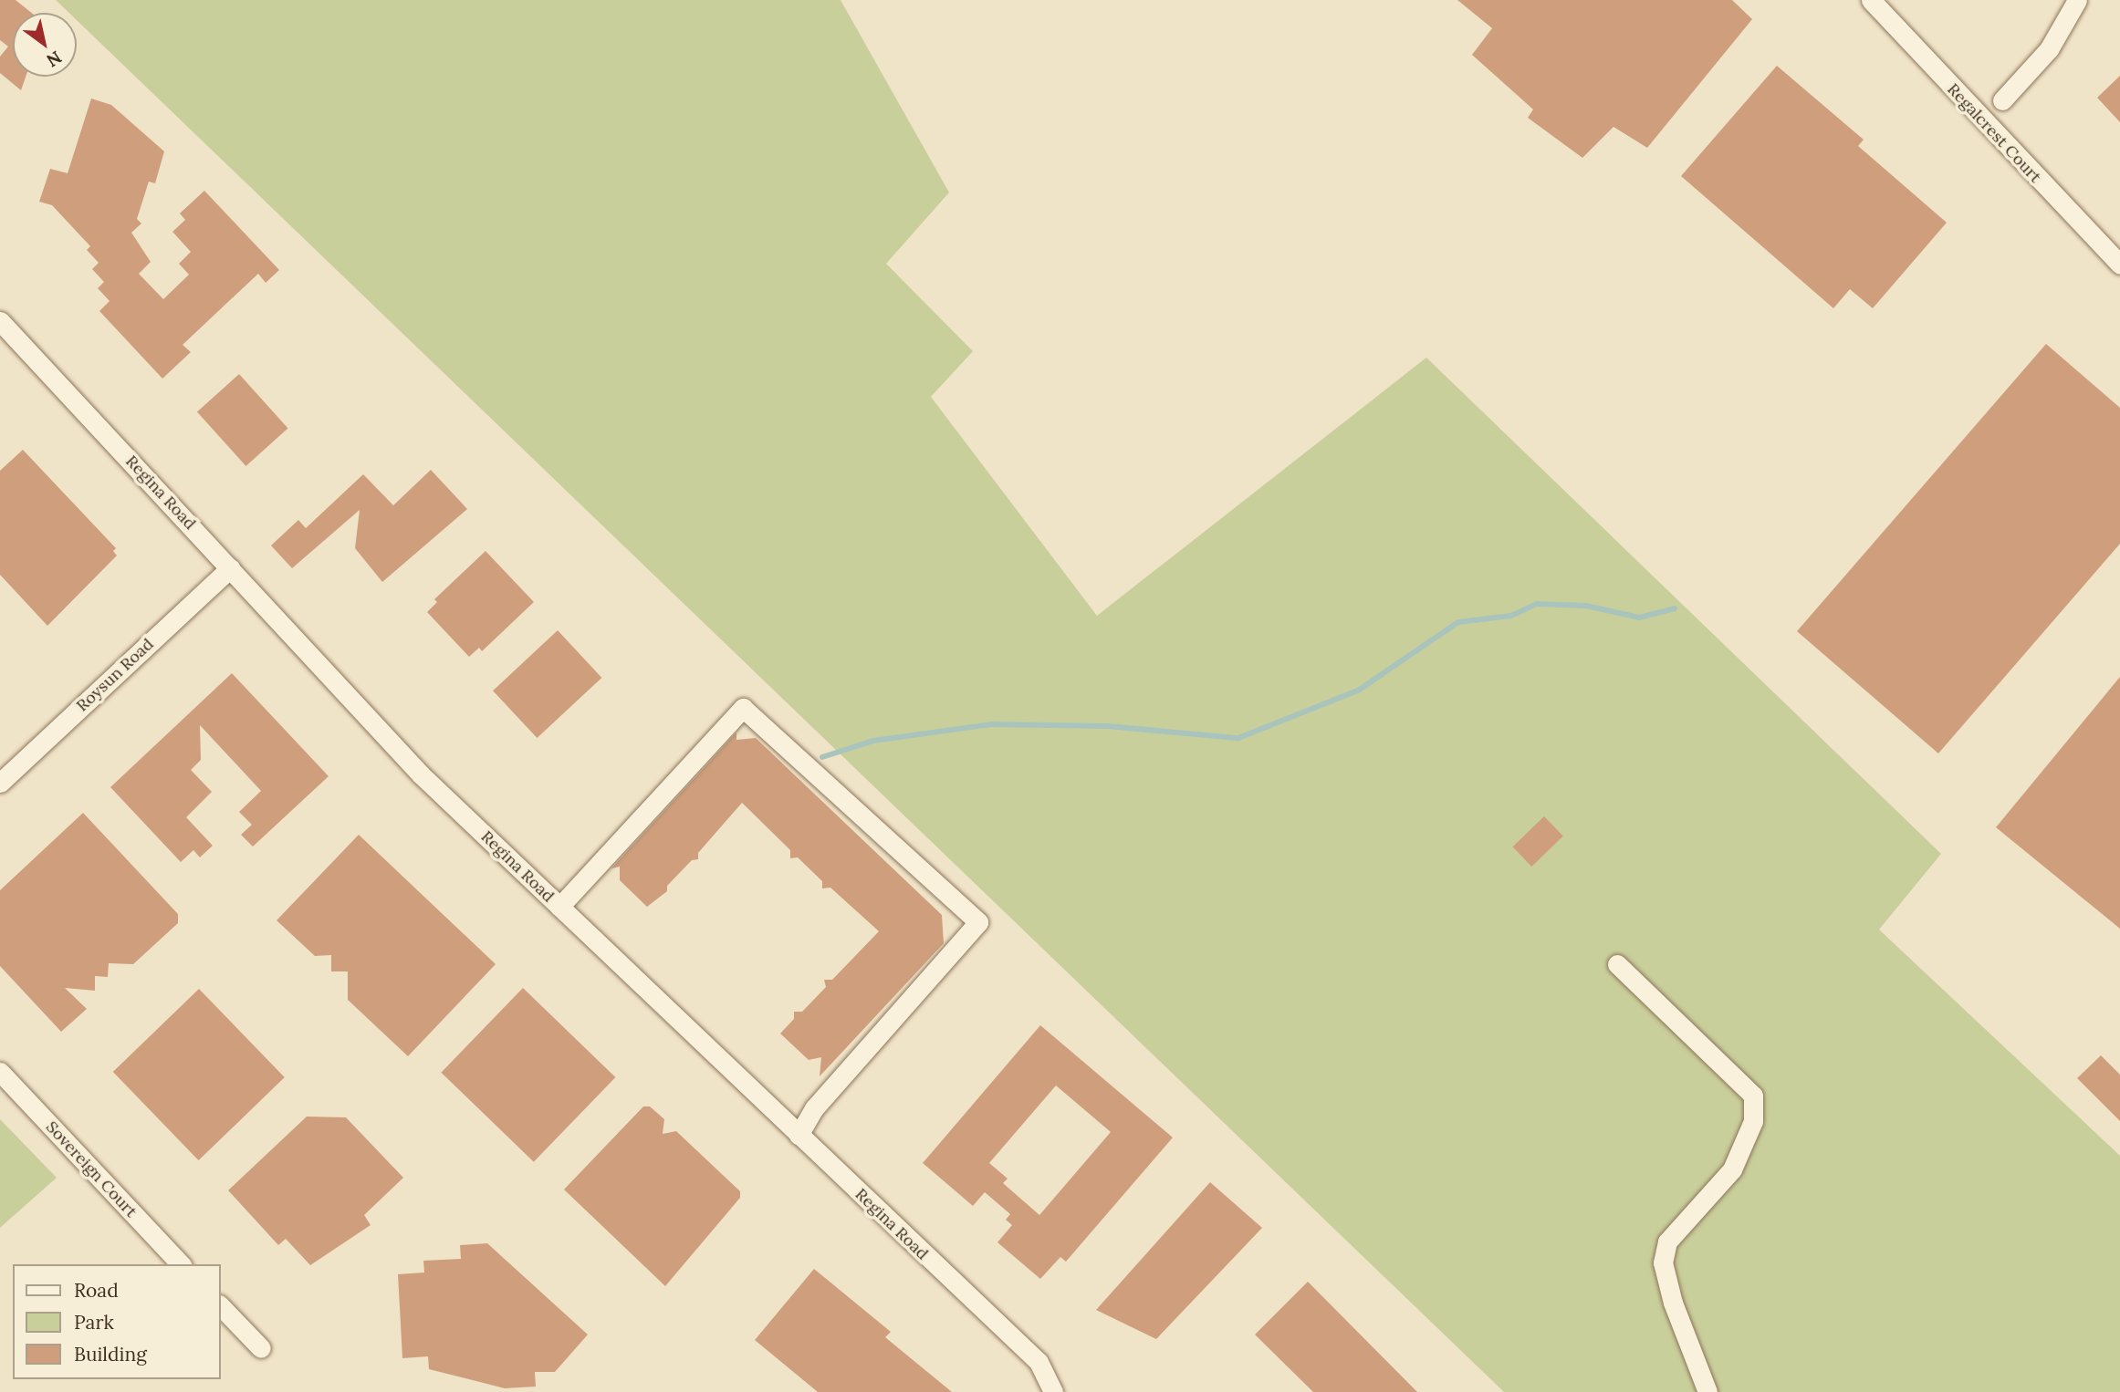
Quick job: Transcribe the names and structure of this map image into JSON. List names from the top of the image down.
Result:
{
  "streets": {
    "street": [
      "Regalcrest Court",
      "Regina Road",
      "Roysun Road",
      "Sovereign Court"
    ]
  },
  "crossings": [
    ["Regina Road", "Roysun Road"]
  ],
  "legend": ["Road", "Park", "Building"],
  "north": "bottom right"
}
